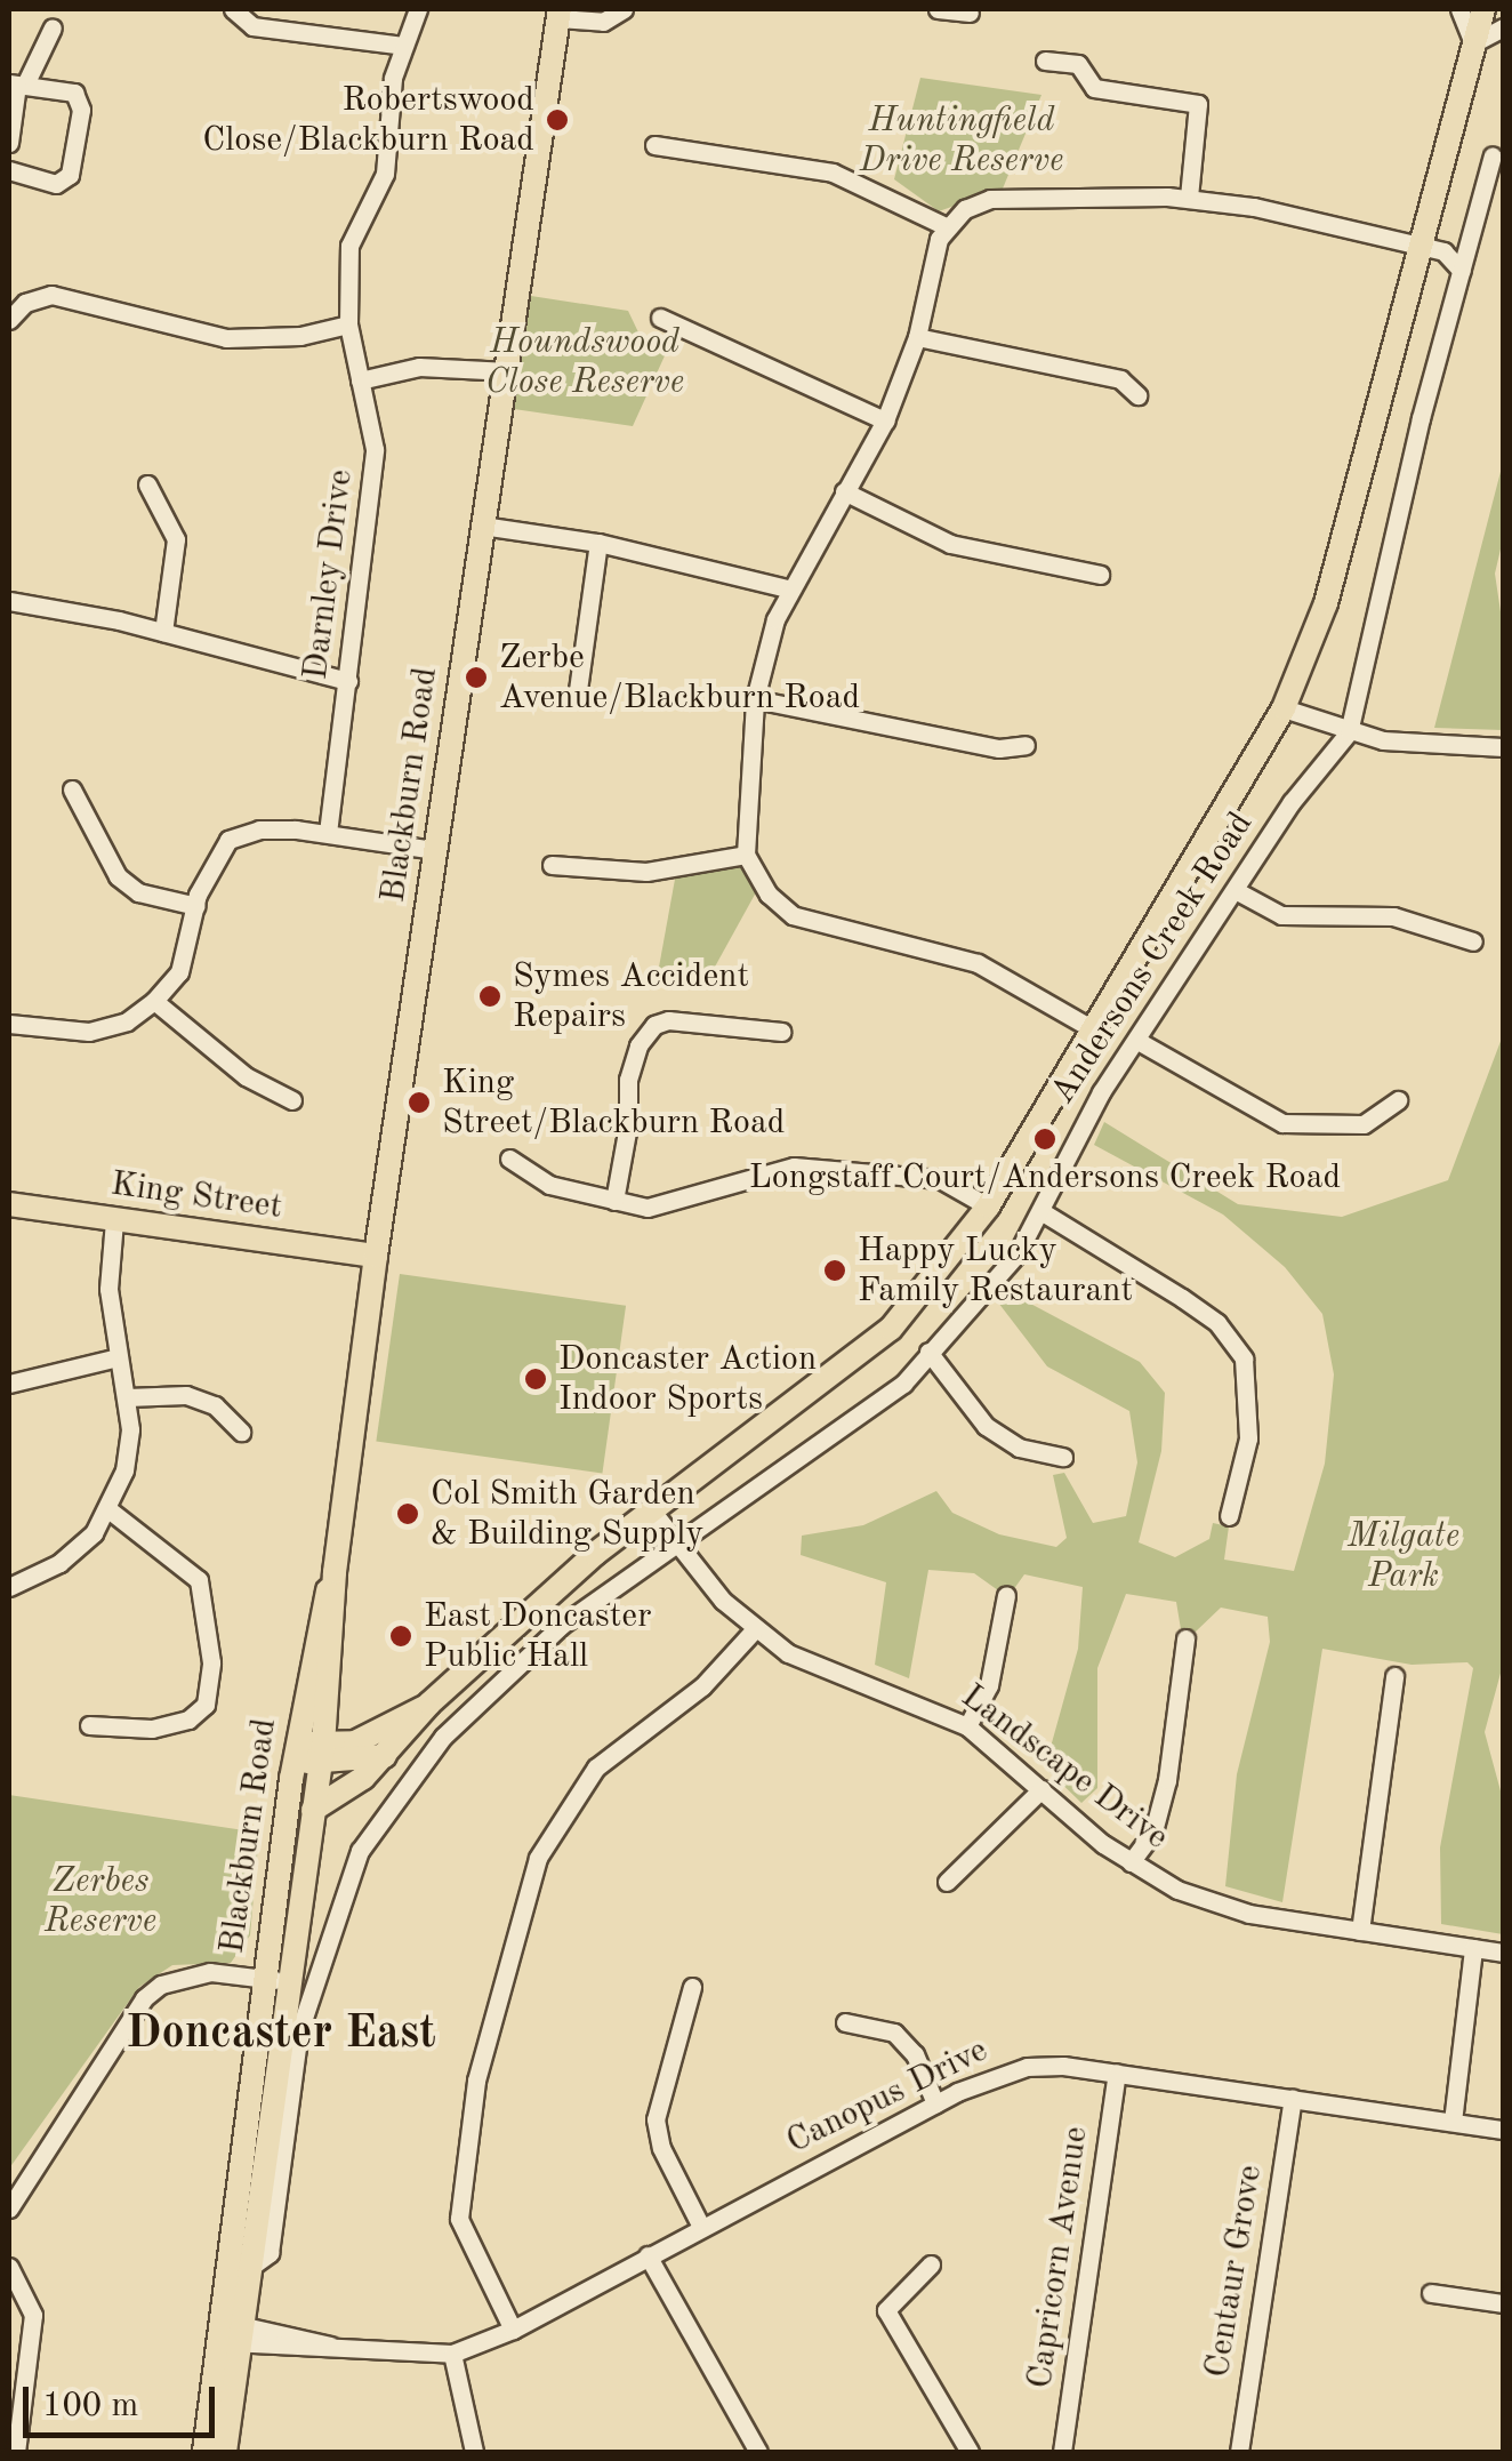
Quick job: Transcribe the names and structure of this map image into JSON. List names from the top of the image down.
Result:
{
  "streets": {
    "main road": ["Blackburn Road", "Andersons Creek Road", "King Street"],
    "street": [
      "Darnley Drive",
      "Landscape Drive",
      "Canopus Drive",
      "Capricorn Avenue",
      "Centaur Grove"
    ]
  },
  "crossings": [
    ["Blackburn Road", "Andersons Creek Road"],
    ["Blackburn Road", "King Street"],
    ["Blackburn Road", "Canopus Drive"],
    ["Andersons Creek Road", "Landscape Drive"],
    ["Canopus Drive", "Capricorn Avenue"],
    ["Canopus Drive", "Centaur Grove"]
  ],
  "districts": ["Doncaster East"],
  "parks": [
    "Huntingfield Drive Reserve",
    "Houndswood Close Reserve",
    "Milgate Park",
    "Zerbes Reserve"
  ],
  "places": [
    "Robertswood Close/Blackburn Road",
    "Zerbe Avenue/Blackburn Road",
    "Symes Accident Repairs",
    "King Street/Blackburn Road",
    "Longstaff Court/Andersons Creek Road",
    "Happy Lucky Family Restaurant",
    "Doncaster Action Indoor Sports",
    "Col Smith Garden & Building Supply",
    "East Doncaster Public Hall"
  ],
  "scale_bar": "100 m"
}
